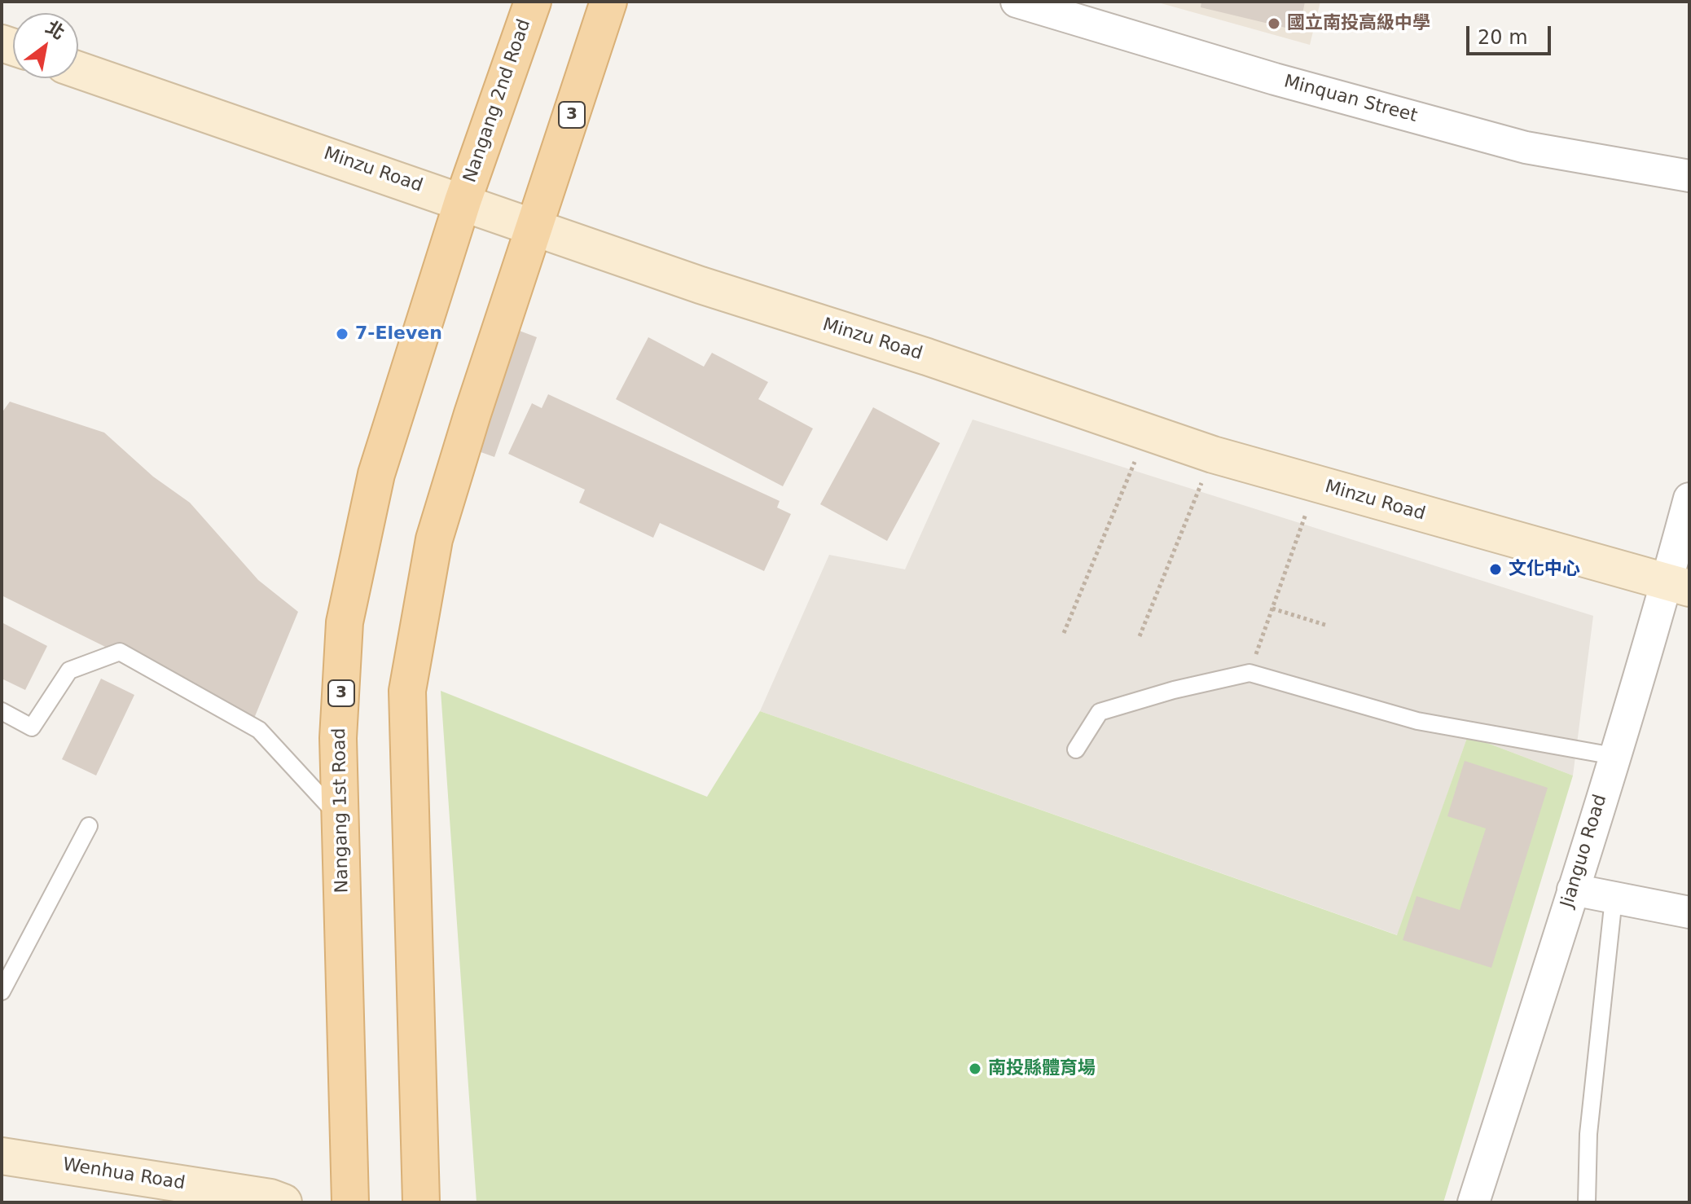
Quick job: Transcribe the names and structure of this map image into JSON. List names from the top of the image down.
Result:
{
  "streets": {
    "main road": [
      "Nangang 2nd Road",
      "3",
      "Minzu Road",
      "Nangang 1st Road",
      "Wenhua Road"
    ],
    "street": ["Minquan Street", "Jianguo Road"]
  },
  "crossings": [
    ["Nangang 2nd Road", "Minzu Road"],
    ["Nangang 2nd Road", "Nangang 1st Road"],
    ["3", "Minzu Road"],
    ["Minzu Road", "Nangang 1st Road"],
    ["Minzu Road", "Jianguo Road"]
  ],
  "places": [
    "國立南投高級中學",
    "7-Eleven",
    "文化中心",
    "南投縣體育場"
  ],
  "scale_bar": "20 m",
  "north": "top right"
}
